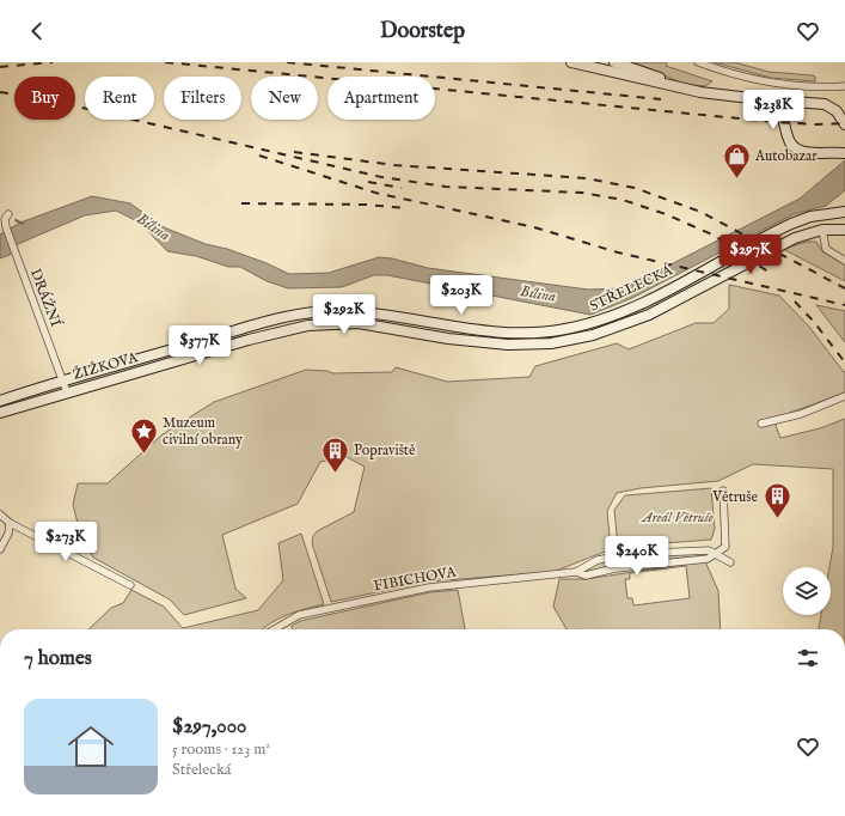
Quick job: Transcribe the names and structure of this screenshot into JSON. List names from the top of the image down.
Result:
{
  "streets": {
    "main road": ["STŘELECKÁ", "ŽIŽKOVA"],
    "street": ["DRÁŽNÍ", "FIBICHOVA"]
  },
  "crossings": [
    ["STŘELECKÁ", "ŽIŽKOVA"],
    ["DRÁŽNÍ", "ŽIŽKOVA"]
  ],
  "water": ["Bílina"],
  "parks": ["Areál Větruše"],
  "places": {
    "shop": ["Autobazar"],
    "place": ["Muzeum civilní obrany"],
    "building": ["Popraviště", "Větruše"]
  },
  "page": {
    "header": "Doorstep",
    "chip": [
      "Buy",
      "Rent",
      "Filters",
      "New",
      "Apartment"
    ],
    "price": [
      "$238K",
      "$297K",
      "$203K",
      "$292K",
      "$377K",
      "$273K",
      "$240K"
    ],
    "heading": "7 homes",
    "list": [
      {
        "name": "$297,000",
        "note": "5 rooms · 123 m² · Střelecká"
      }
    ]
  }
}
